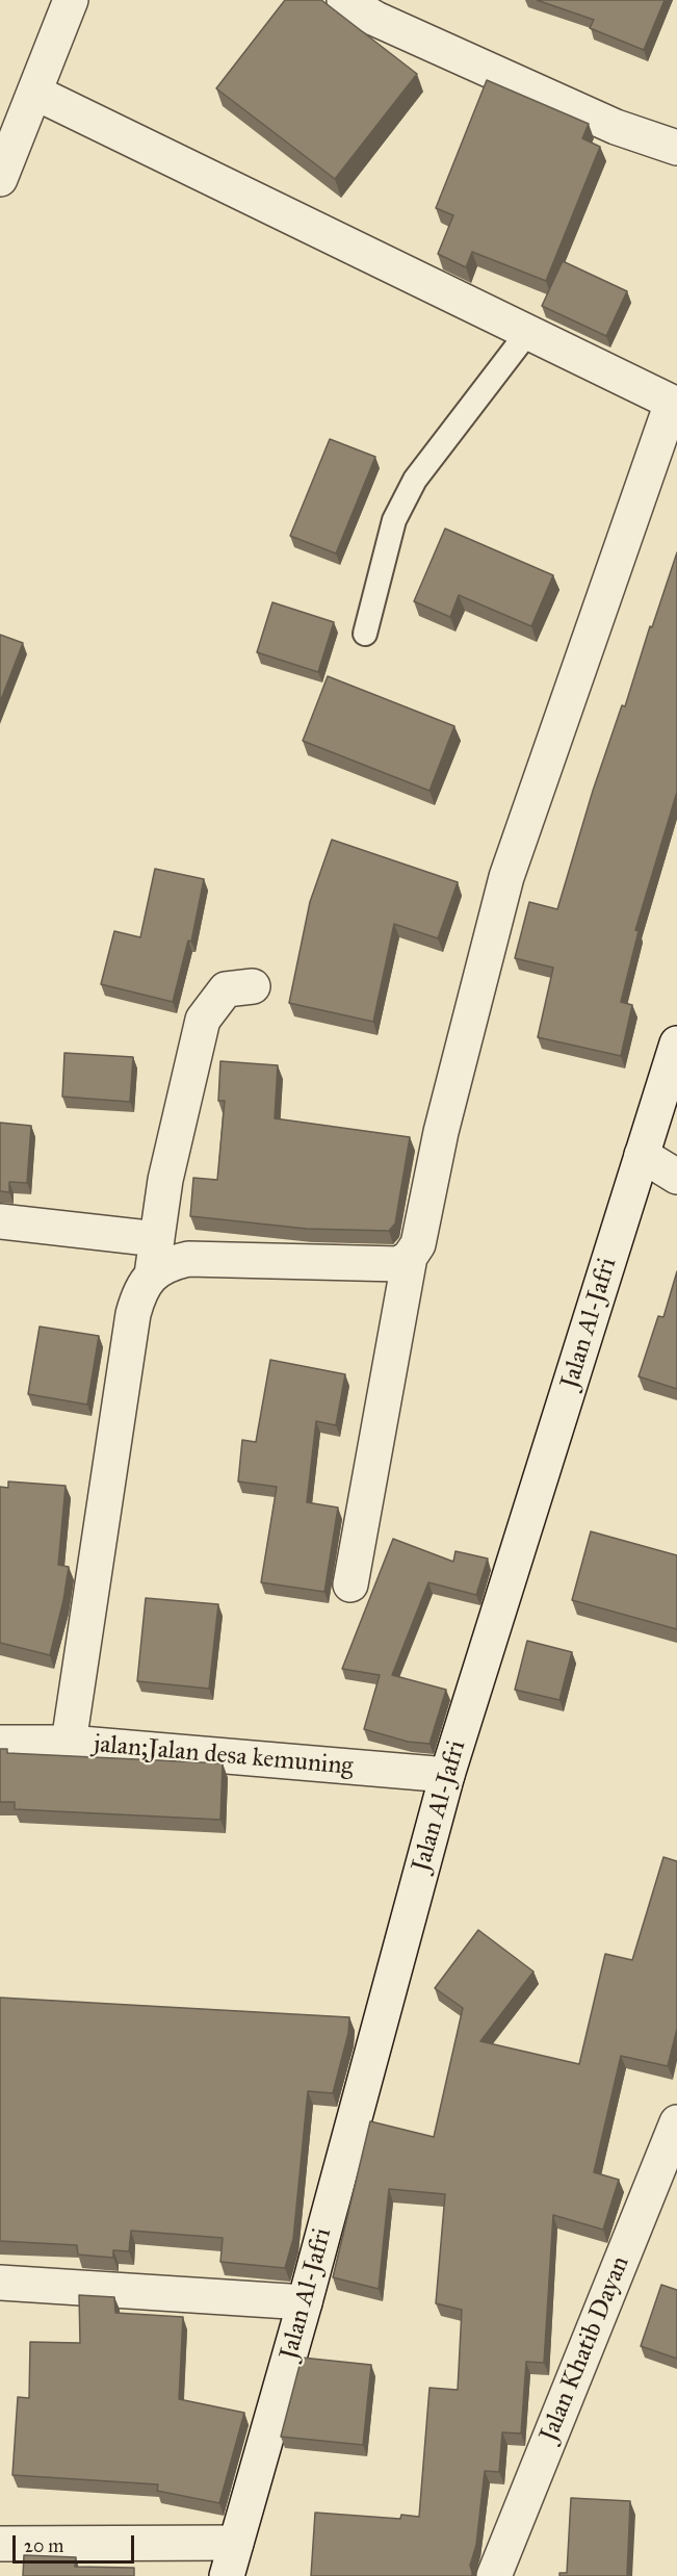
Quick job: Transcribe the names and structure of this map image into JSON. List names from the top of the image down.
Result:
{
  "streets": {
    "street": ["Jalan Al-Jafri", "jalan;Jalan desa kemuning", "Jalan Khatib Dayan"]
  },
  "crossings": [
    ["Jalan Al-Jafri", "jalan;Jalan desa kemuning"]
  ],
  "scale_bar": "20 m"
}
